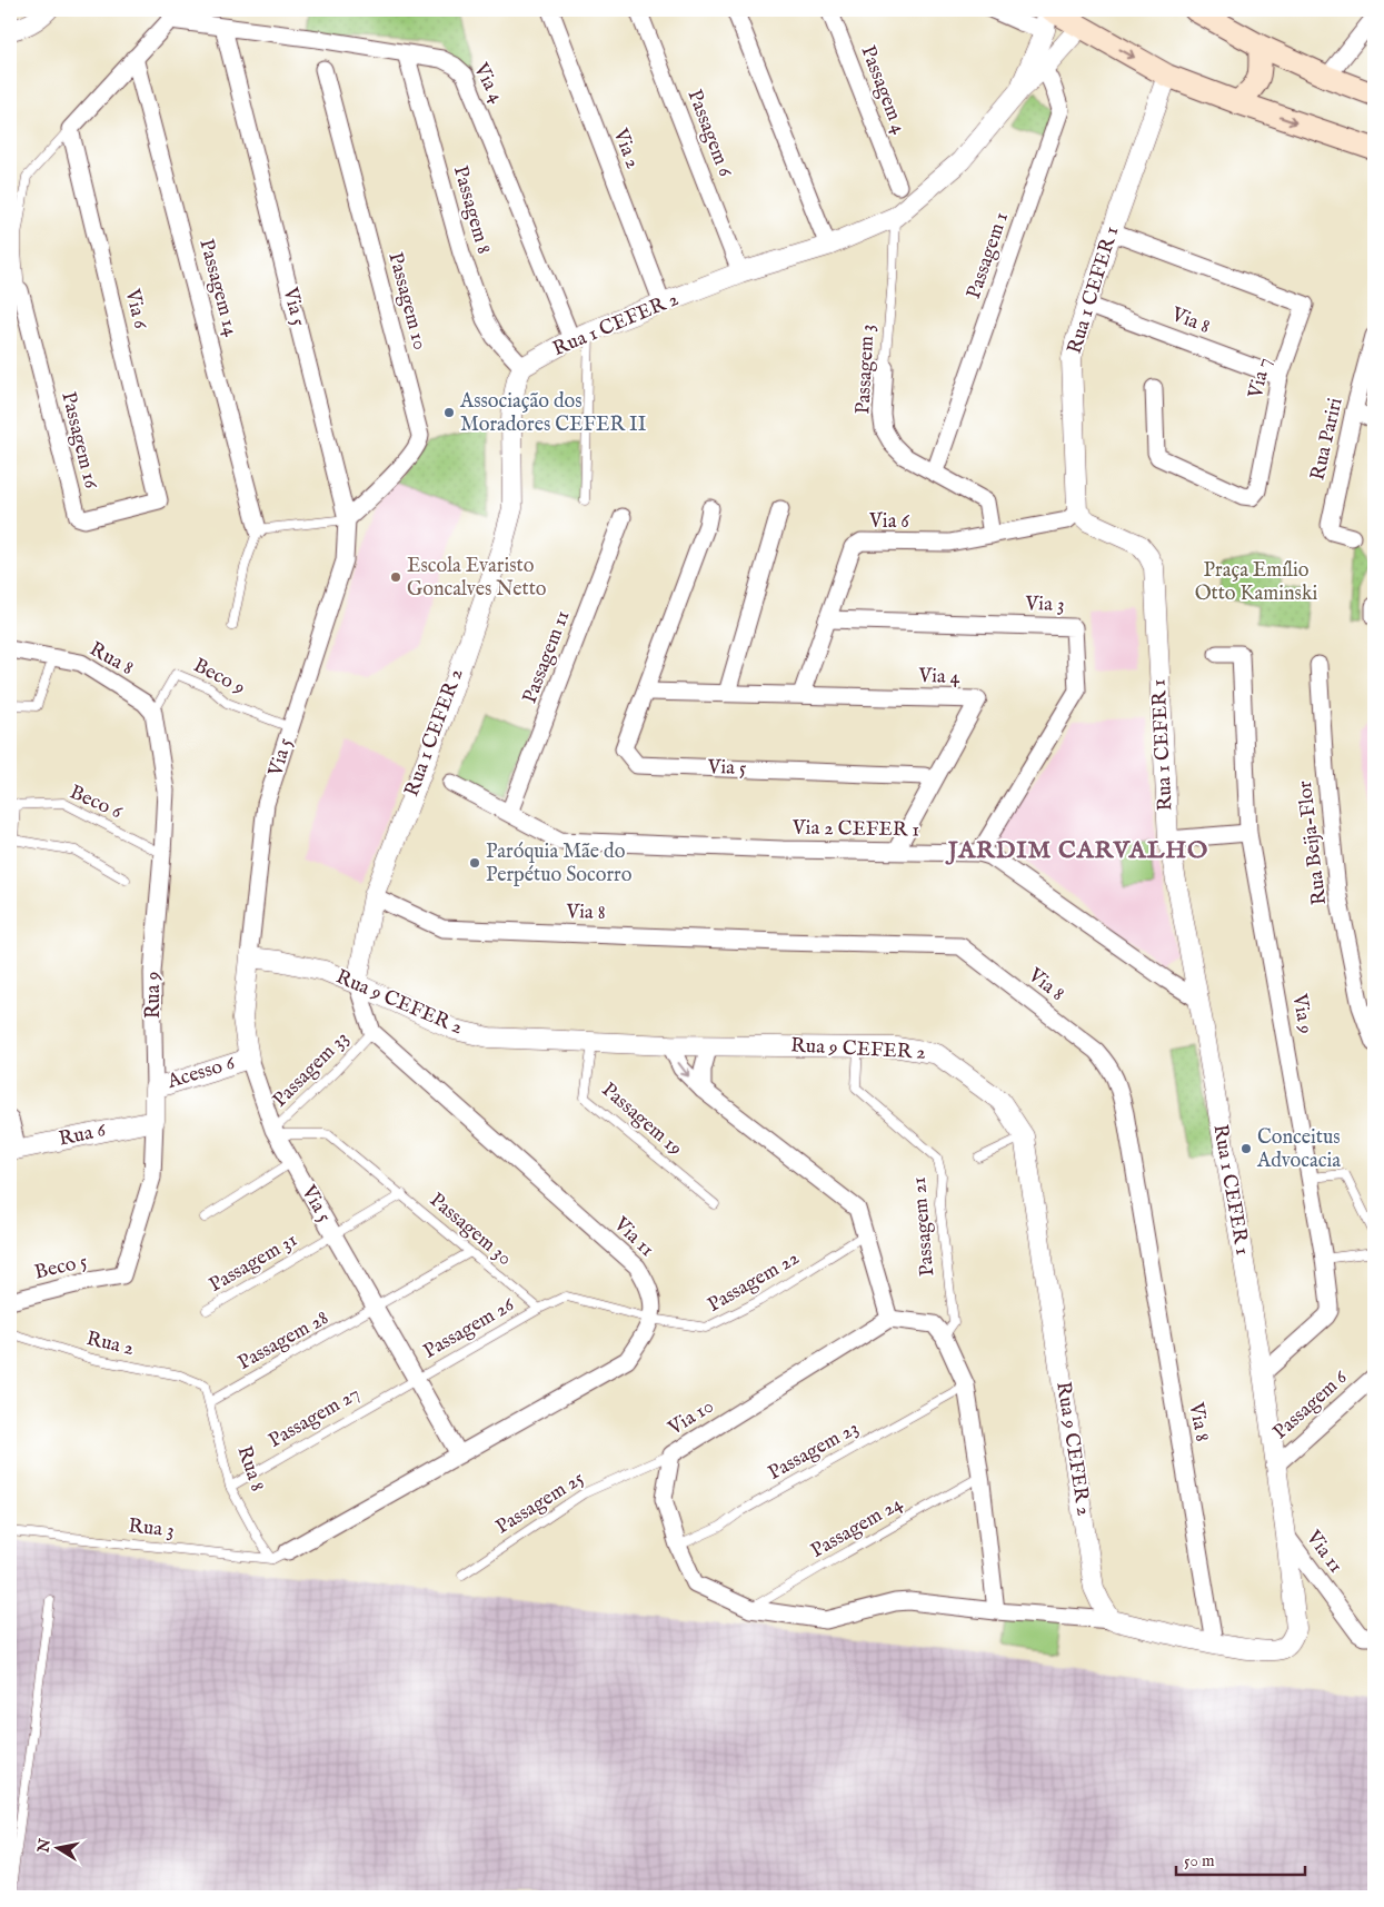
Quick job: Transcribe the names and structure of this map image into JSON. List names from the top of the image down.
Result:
{
  "streets": {
    "street": [
      "Via 4",
      "Passagem 4",
      "Passagem 6",
      "Via 2",
      "Passagem 8",
      "Passagem 1",
      "Passagem 14",
      "Rua 1 CEFER 1",
      "Passagem 10",
      "Via 5",
      "Via 6",
      "Via 8",
      "Rua 1 CEFER 2",
      "Passagem 3",
      "Via 7",
      "Rua Pariri",
      "Passagem 16",
      "Via 3",
      "Passagem 11",
      "Rua 8",
      "Via 2 CEFER 1",
      "Rua Beija-Flor",
      "Rua 9",
      "Rua 9 CEFER 2",
      "Via 9",
      "Acesso 6",
      "Rua 6",
      "Via 11",
      "Beco 5",
      "Via 10"
    ],
    "lane": [
      "Beco 9",
      "Beco 6",
      "Passagem 33",
      "Passagem 19",
      "Passagem 21",
      "Passagem 30",
      "Passagem 31",
      "Passagem 22",
      "Passagem 26",
      "Passagem 28",
      "Rua 2",
      "Passagem 27",
      "Passagem 23",
      "Passagem 25",
      "Passagem 24",
      "Rua 3"
    ]
  },
  "crossings": [
    ["Via 4", "Passagem 8"],
    ["Via 4", "Passagem 14"],
    ["Via 4", "Via 5"],
    ["Via 4", "Via 6"],
    ["Via 4", "Rua 1 CEFER 2"],
    ["Via 4", "Via 2 CEFER 1"],
    ["Passagem 6", "Rua 1 CEFER 1"],
    ["Passagem 6", "Rua 1 CEFER 2"],
    ["Via 2", "Rua 1 CEFER 2"],
    ["Passagem 8", "Rua 1 CEFER 2"],
    ["Passagem 1", "Rua 1 CEFER 2"],
    ["Passagem 1", "Passagem 3"],
    ["Rua 1 CEFER 1", "Via 6"],
    ["Rua 1 CEFER 1", "Via 8"],
    ["Rua 1 CEFER 1", "Via 7"],
    ["Rua 1 CEFER 1", "Via 2 CEFER 1"],
    ["Rua 1 CEFER 1", "Via 9"],
    ["Rua 1 CEFER 1", "Via 11"],
    ["Passagem 10", "Via 5"],
    ["Via 5", "Beco 9"],
    ["Via 5", "Rua 9 CEFER 2"],
    ["Via 5", "Passagem 33"],
    ["Via 5", "Acesso 6"],
    ["Via 5", "Passagem 30"],
    ["Via 5", "Passagem 31"],
    ["Via 5", "Passagem 26"],
    ["Via 5", "Passagem 28"],
    ["Via 5", "Passagem 27"],
    ["Via 6", "Passagem 3"],
    ["Via 6", "Passagem 16"],
    ["Via 6", "Via 3"],
    ["Via 8", "Rua 1 CEFER 2"],
    ["Via 8", "Via 7"],
    ["Rua 1 CEFER 2", "Passagem 3"],
    ["Rua 1 CEFER 2", "Rua 9 CEFER 2"],
    ["Via 3", "Via 2 CEFER 1"],
    ["Passagem 11", "Via 2 CEFER 1"],
    ["Rua 8", "Beco 9"],
    ["Rua 8", "Rua 9"],
    ["Rua 8", "Passagem 28"],
    ["Rua 8", "Rua 2"],
    ["Rua 8", "Passagem 27"],
    ["Rua 8", "Rua 3"],
    ["Beco 9", "Rua 9"],
    ["Beco 6", "Rua 9"],
    ["Rua 9", "Acesso 6"],
    ["Rua 9", "Rua 6"],
    ["Rua 9", "Beco 5"],
    ["Rua 9 CEFER 2", "Passagem 19"],
    ["Rua 9 CEFER 2", "Passagem 21"],
    ["Rua 9 CEFER 2", "Via 10"],
    ["Passagem 33", "Passagem 30"],
    ["Passagem 33", "Via 11"],
    ["Passagem 30", "Passagem 31"],
    ["Passagem 30", "Passagem 26"],
    ["Passagem 30", "Passagem 28"],
    ["Via 11", "Passagem 22"],
    ["Passagem 26", "Passagem 27"],
    ["Via 10", "Passagem 23"],
    ["Via 10", "Passagem 25"],
    ["Via 10", "Passagem 24"]
  ],
  "districts": ["JARDIM CARVALHO"],
  "parks": ["Praça Emílio Otto Kaminski"],
  "places": [
    "Associação dos Moradores CEFER II",
    "Escola Evaristo Goncalves Netto",
    "Paróquia Mãe do Perpétuo Socorro",
    "Conceitus Advocacia"
  ],
  "scale_bar": "50 m",
  "north": "left"
}
